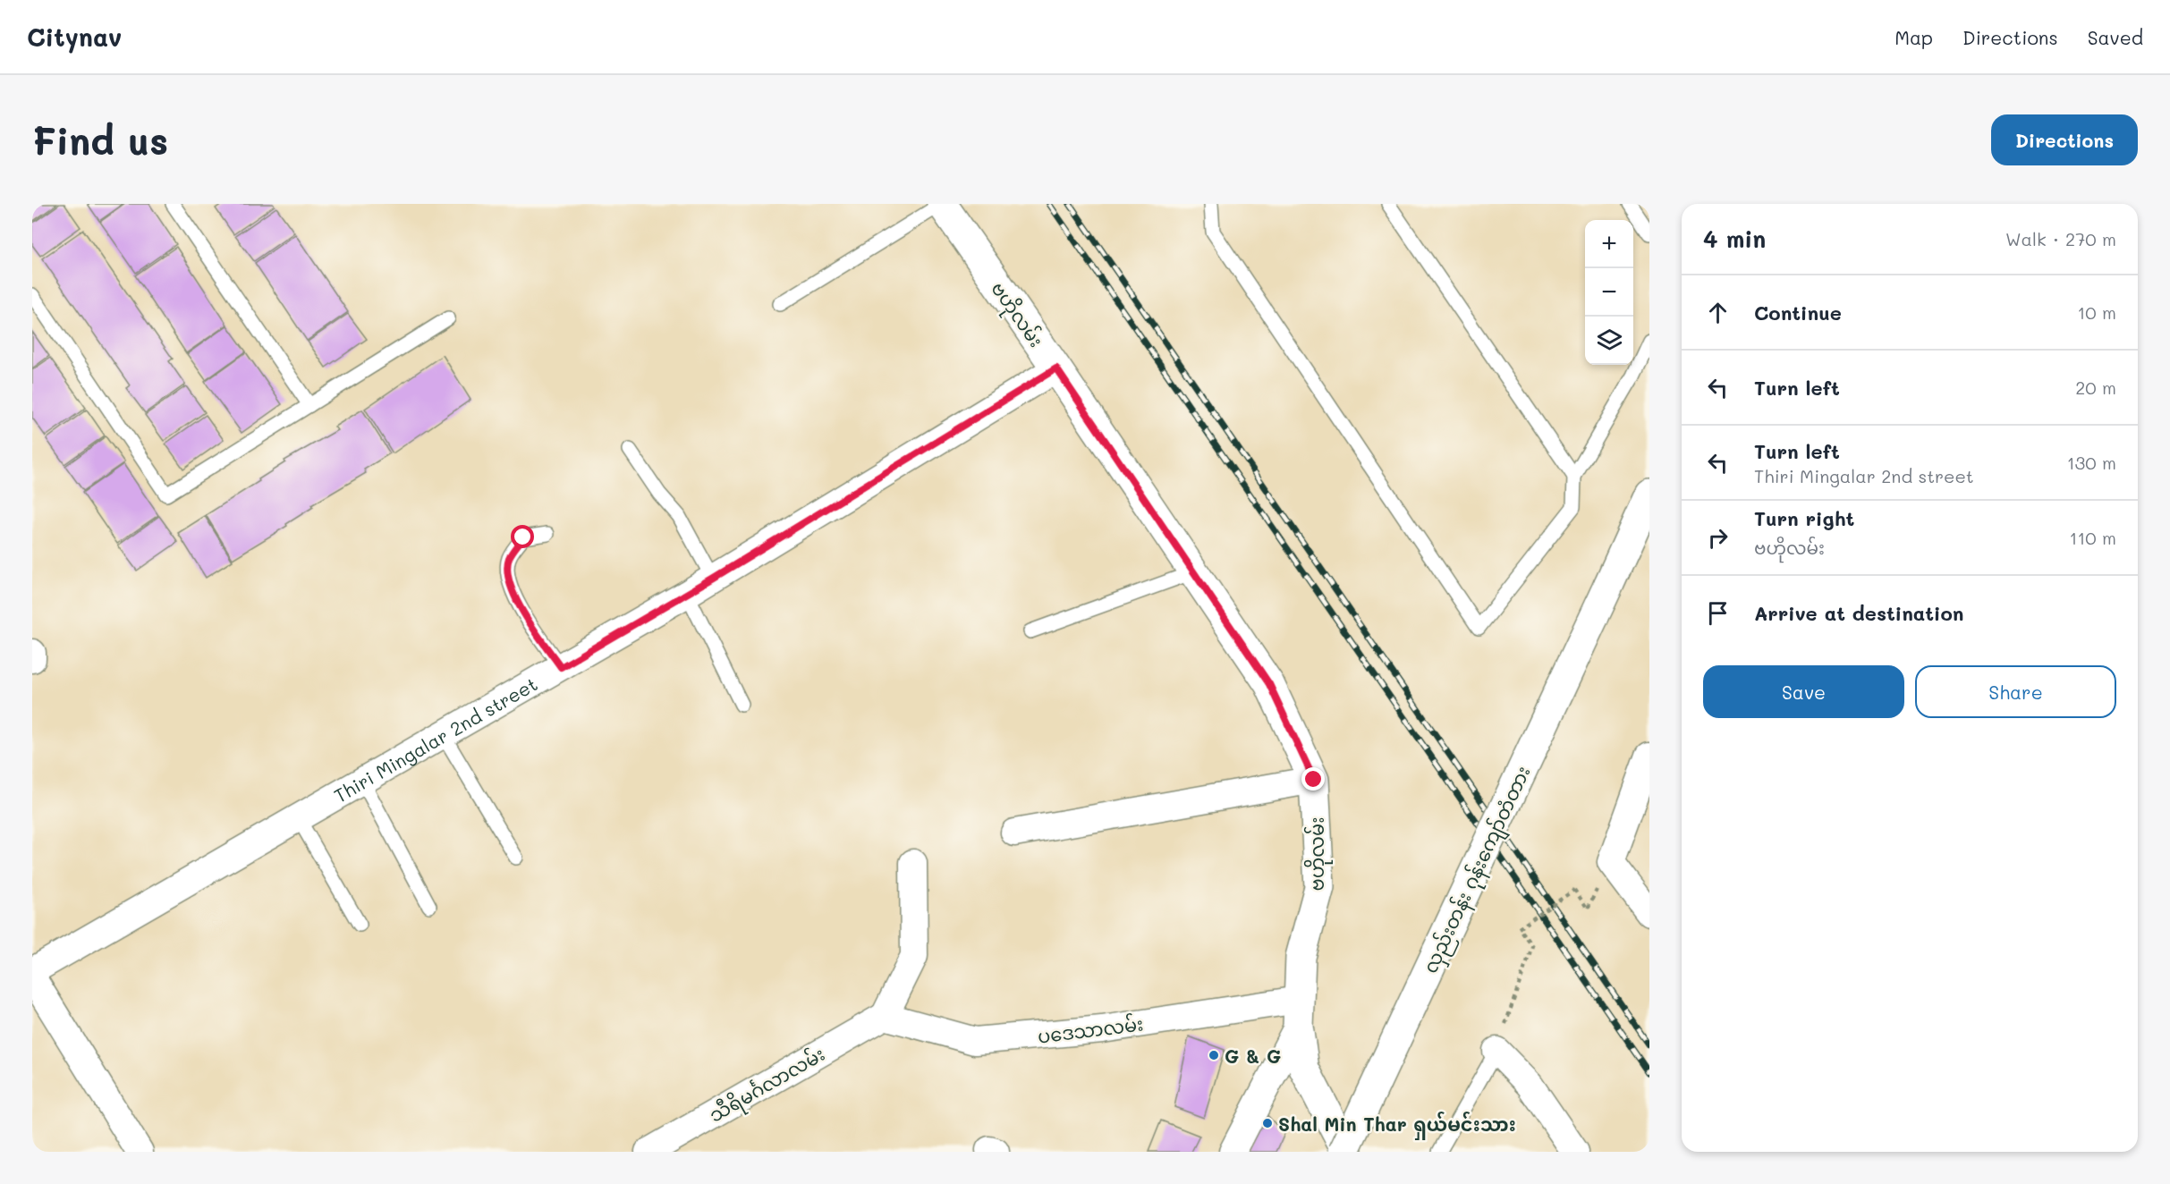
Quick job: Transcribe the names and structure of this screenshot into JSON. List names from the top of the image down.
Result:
{
  "streets": {
    "main road": ["ဗဟိုလမ်း", "လှည်းတန်း ဂုန်းကျော်တံတား"],
    "street": ["Thiri Mingalar 2nd street", "ပဒေသာလမ်း", "သီရိမင်္ဂလာလမ်း"]
  },
  "crossings": [
    ["ဗဟိုလမ်း", "Thiri Mingalar 2nd street"],
    ["ဗဟိုလမ်း", "လှည်းတန်း ဂုန်းကျော်တံတား"],
    ["ဗဟိုလမ်း", "ပဒေသာလမ်း"],
    ["ပဒေသာလမ်း", "သီရိမင်္ဂလာလမ်း"]
  ],
  "places": ["G & G", "Shal Min Thar ရှယ်မင်းသား"],
  "page": {
    "header": "Citynav",
    "nav": ["Map", "Directions", "Saved"],
    "buttons": [
      "Directions",
      ["Save", "Share"]
    ],
    "title": "Find us",
    "heading": ["4 min", "Walk · 270 m"],
    "map_buttons": ["+", "−"],
    "list": [
      ["Continue", "10 m"],
      ["Turn left", "20 m"],
      ["Turn left", "Thiri Mingalar 2nd street", "130 m"],
      ["Turn right", "ဗဟိုလမ်း", "110 m"],
      "Arrive at destination"
    ]
  }
}
